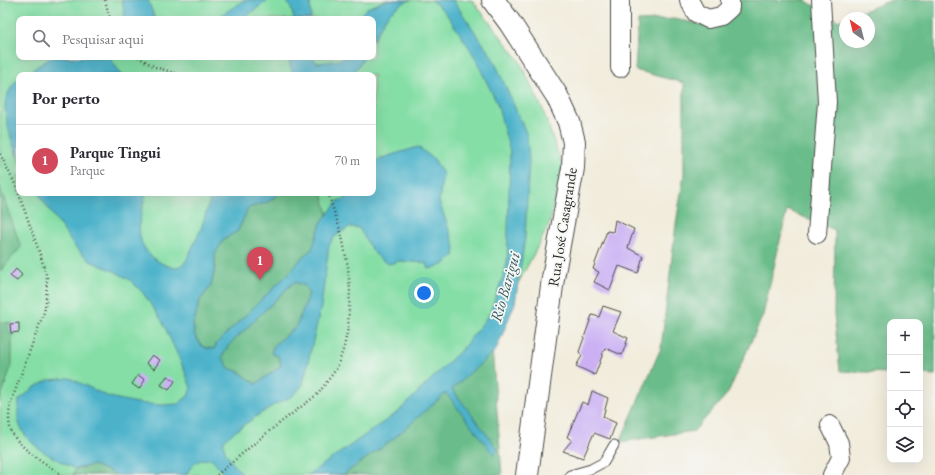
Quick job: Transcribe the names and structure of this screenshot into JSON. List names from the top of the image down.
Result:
{
  "streets": {
    "street": ["Rua José Casagrande"]
  },
  "water": ["Rio Barigui"],
  "north": "top left",
  "page": {
    "search": "Pesquisar aqui",
    "heading": "Por perto",
    "list": [
      {
        "mark": "1",
        "name": "Parque Tingui",
        "note": "Parque",
        "value": "70 m"
      }
    ],
    "pins": "1",
    "map_buttons": ["+", "−"]
  }
}
